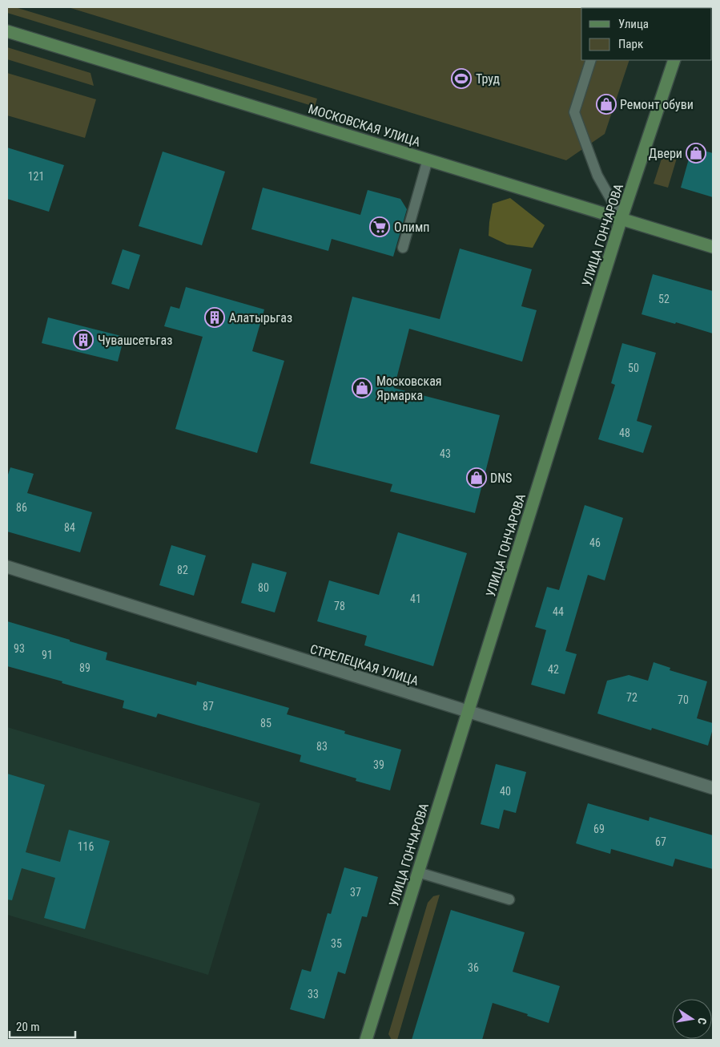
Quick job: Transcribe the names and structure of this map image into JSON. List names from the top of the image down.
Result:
{
  "streets": {
    "main road": ["МОСКОВСКАЯ УЛИЦА", "УЛИЦА ГОНЧАРОВА"],
    "street": ["СТРЕЛЕЦКАЯ УЛИЦА"]
  },
  "crossings": [
    ["МОСКОВСКАЯ УЛИЦА", "УЛИЦА ГОНЧАРОВА"],
    ["УЛИЦА ГОНЧАРОВА", "СТРЕЛЕЦКАЯ УЛИЦА"]
  ],
  "places": {
    "sports": ["Труд"],
    "shop": [
      "Ремонт обуви",
      "Двери",
      "Московская Ярмарка",
      "DNS"
    ],
    "supermarket": ["Олимп"],
    "building": ["Алатырьгаз", "Чувашсетьгаз"]
  },
  "house_numbers": [
    "121",
    "52",
    "50",
    "48",
    "43",
    "86",
    "84",
    "46",
    "82",
    "80",
    "41",
    "78",
    "44",
    "93",
    "91",
    "89",
    "42",
    "72",
    "70",
    "87",
    "85",
    "83",
    "39",
    "40",
    "69",
    "67",
    "116",
    "37",
    "35",
    "36",
    "33"
  ],
  "legend": ["Улица", "Парк"],
  "scale_bar": "20 m",
  "north": "right"
}
